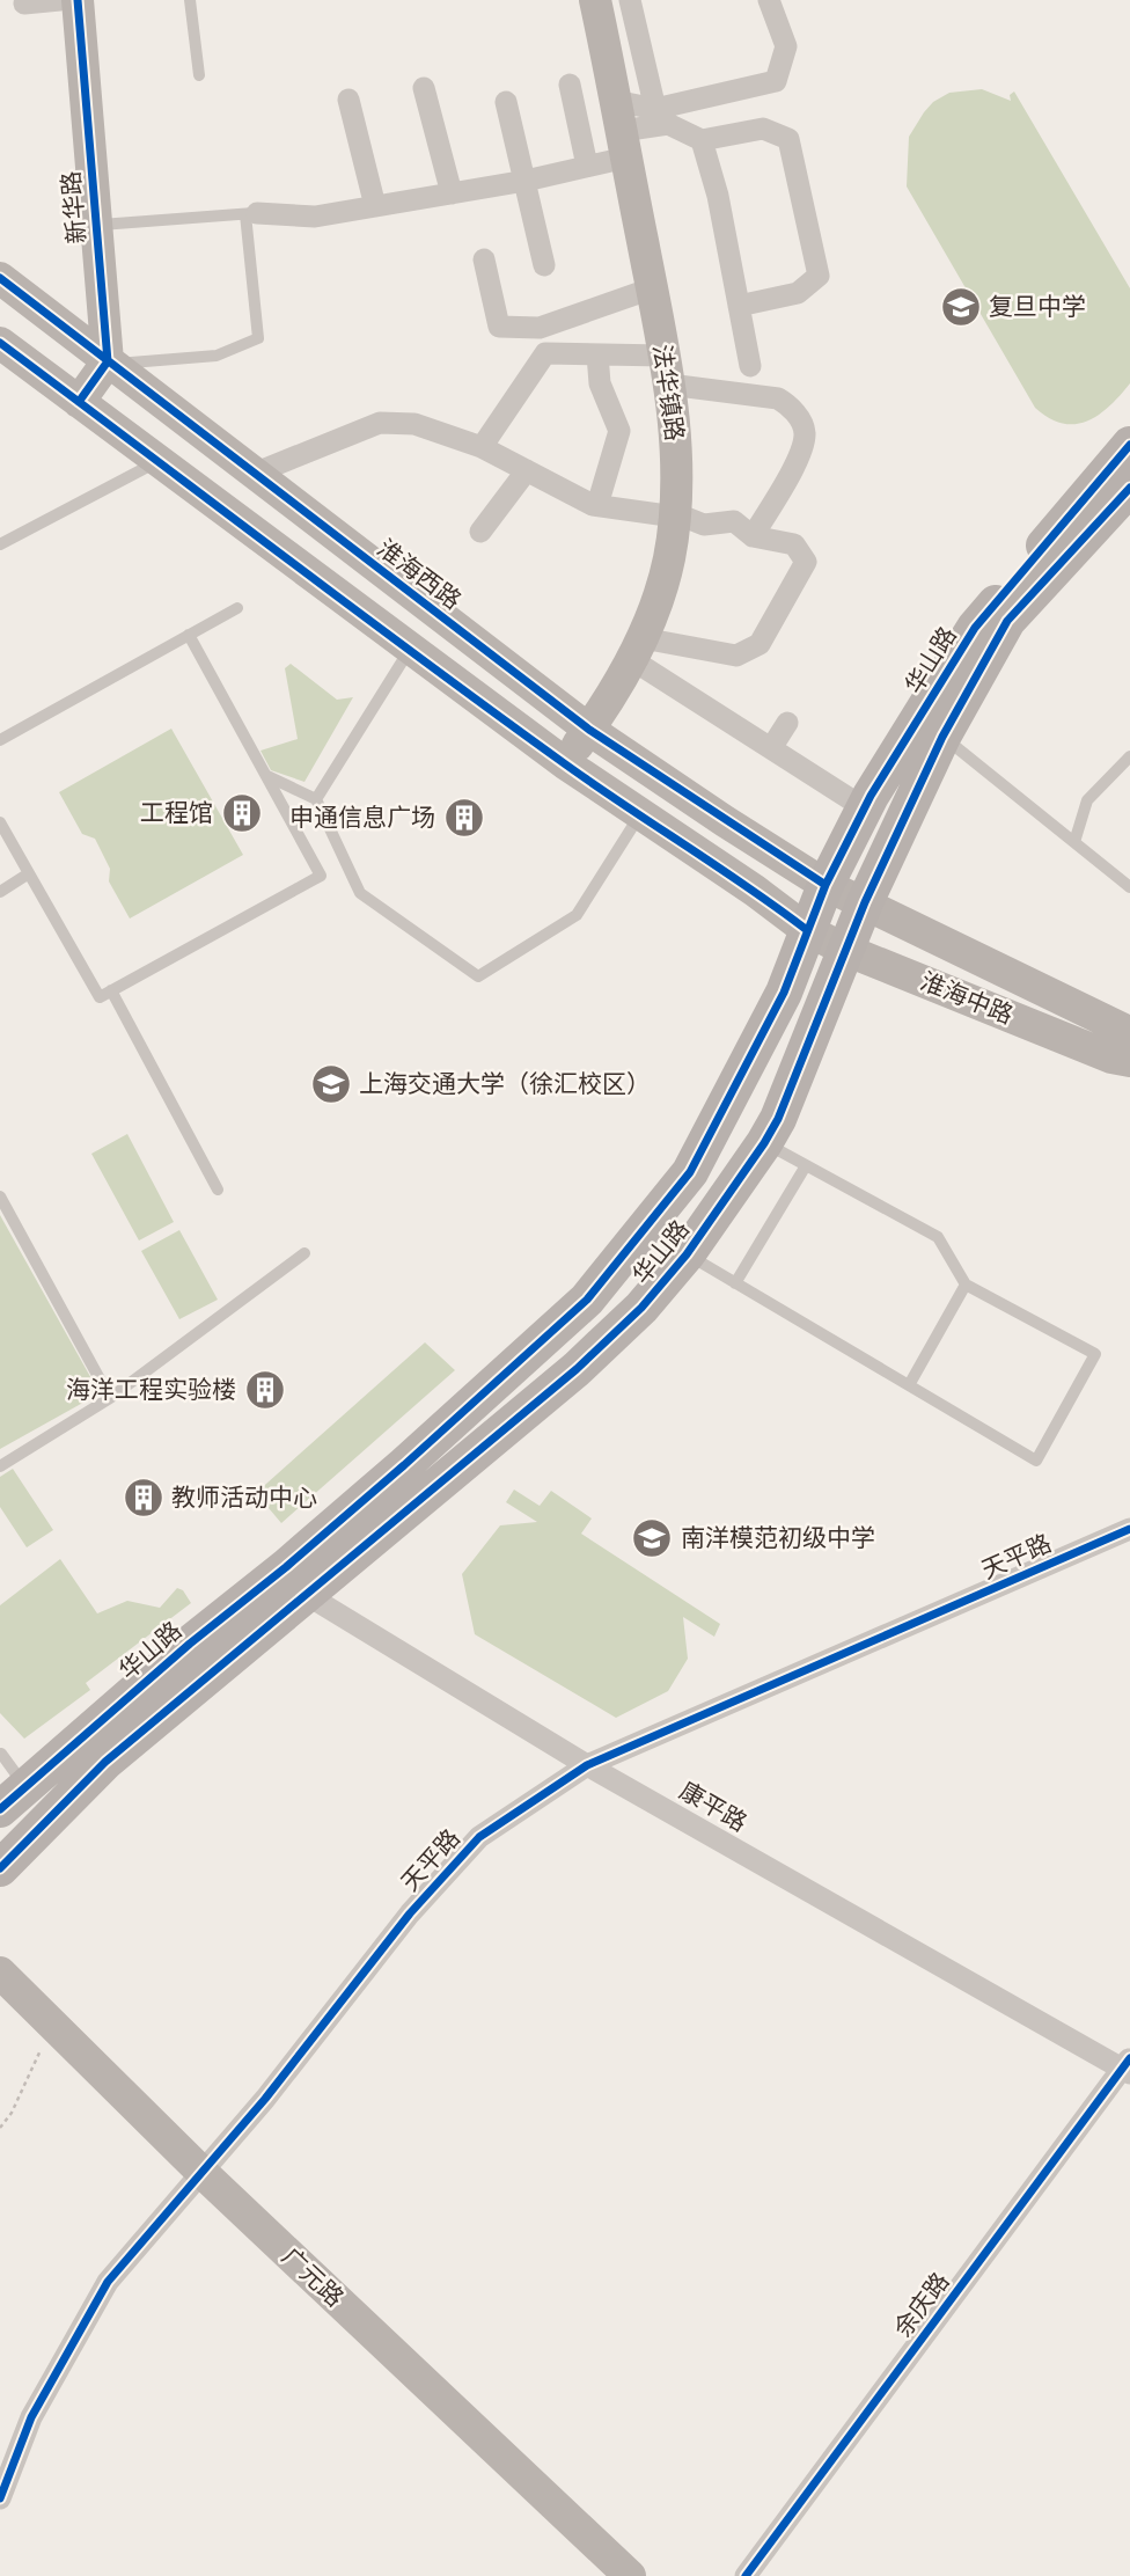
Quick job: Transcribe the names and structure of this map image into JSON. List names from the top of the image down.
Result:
{
  "streets": {
    "main road": [
      "新华路",
      "法华镇路",
      "淮海西路",
      "华山路",
      "淮海中路",
      "广元路"
    ],
    "street": ["天平路", "康平路", "余庆路"]
  },
  "crossings": [
    ["新华路", "淮海西路"],
    ["法华镇路", "淮海西路"],
    ["淮海西路", "华山路"],
    ["淮海西路", "淮海中路"],
    ["华山路", "淮海中路"],
    ["华山路", "康平路"],
    ["天平路", "康平路"],
    ["天平路", "广元路"],
    ["康平路", "余庆路"]
  ],
  "places": {
    "school or university": ["复旦中学", "上海交通大学（徐汇校区）", "南洋模范初级中学"],
    "building": [
      "工程馆",
      "申通信息广场",
      "海洋工程实验楼",
      "教师活动中心"
    ]
  }
}
